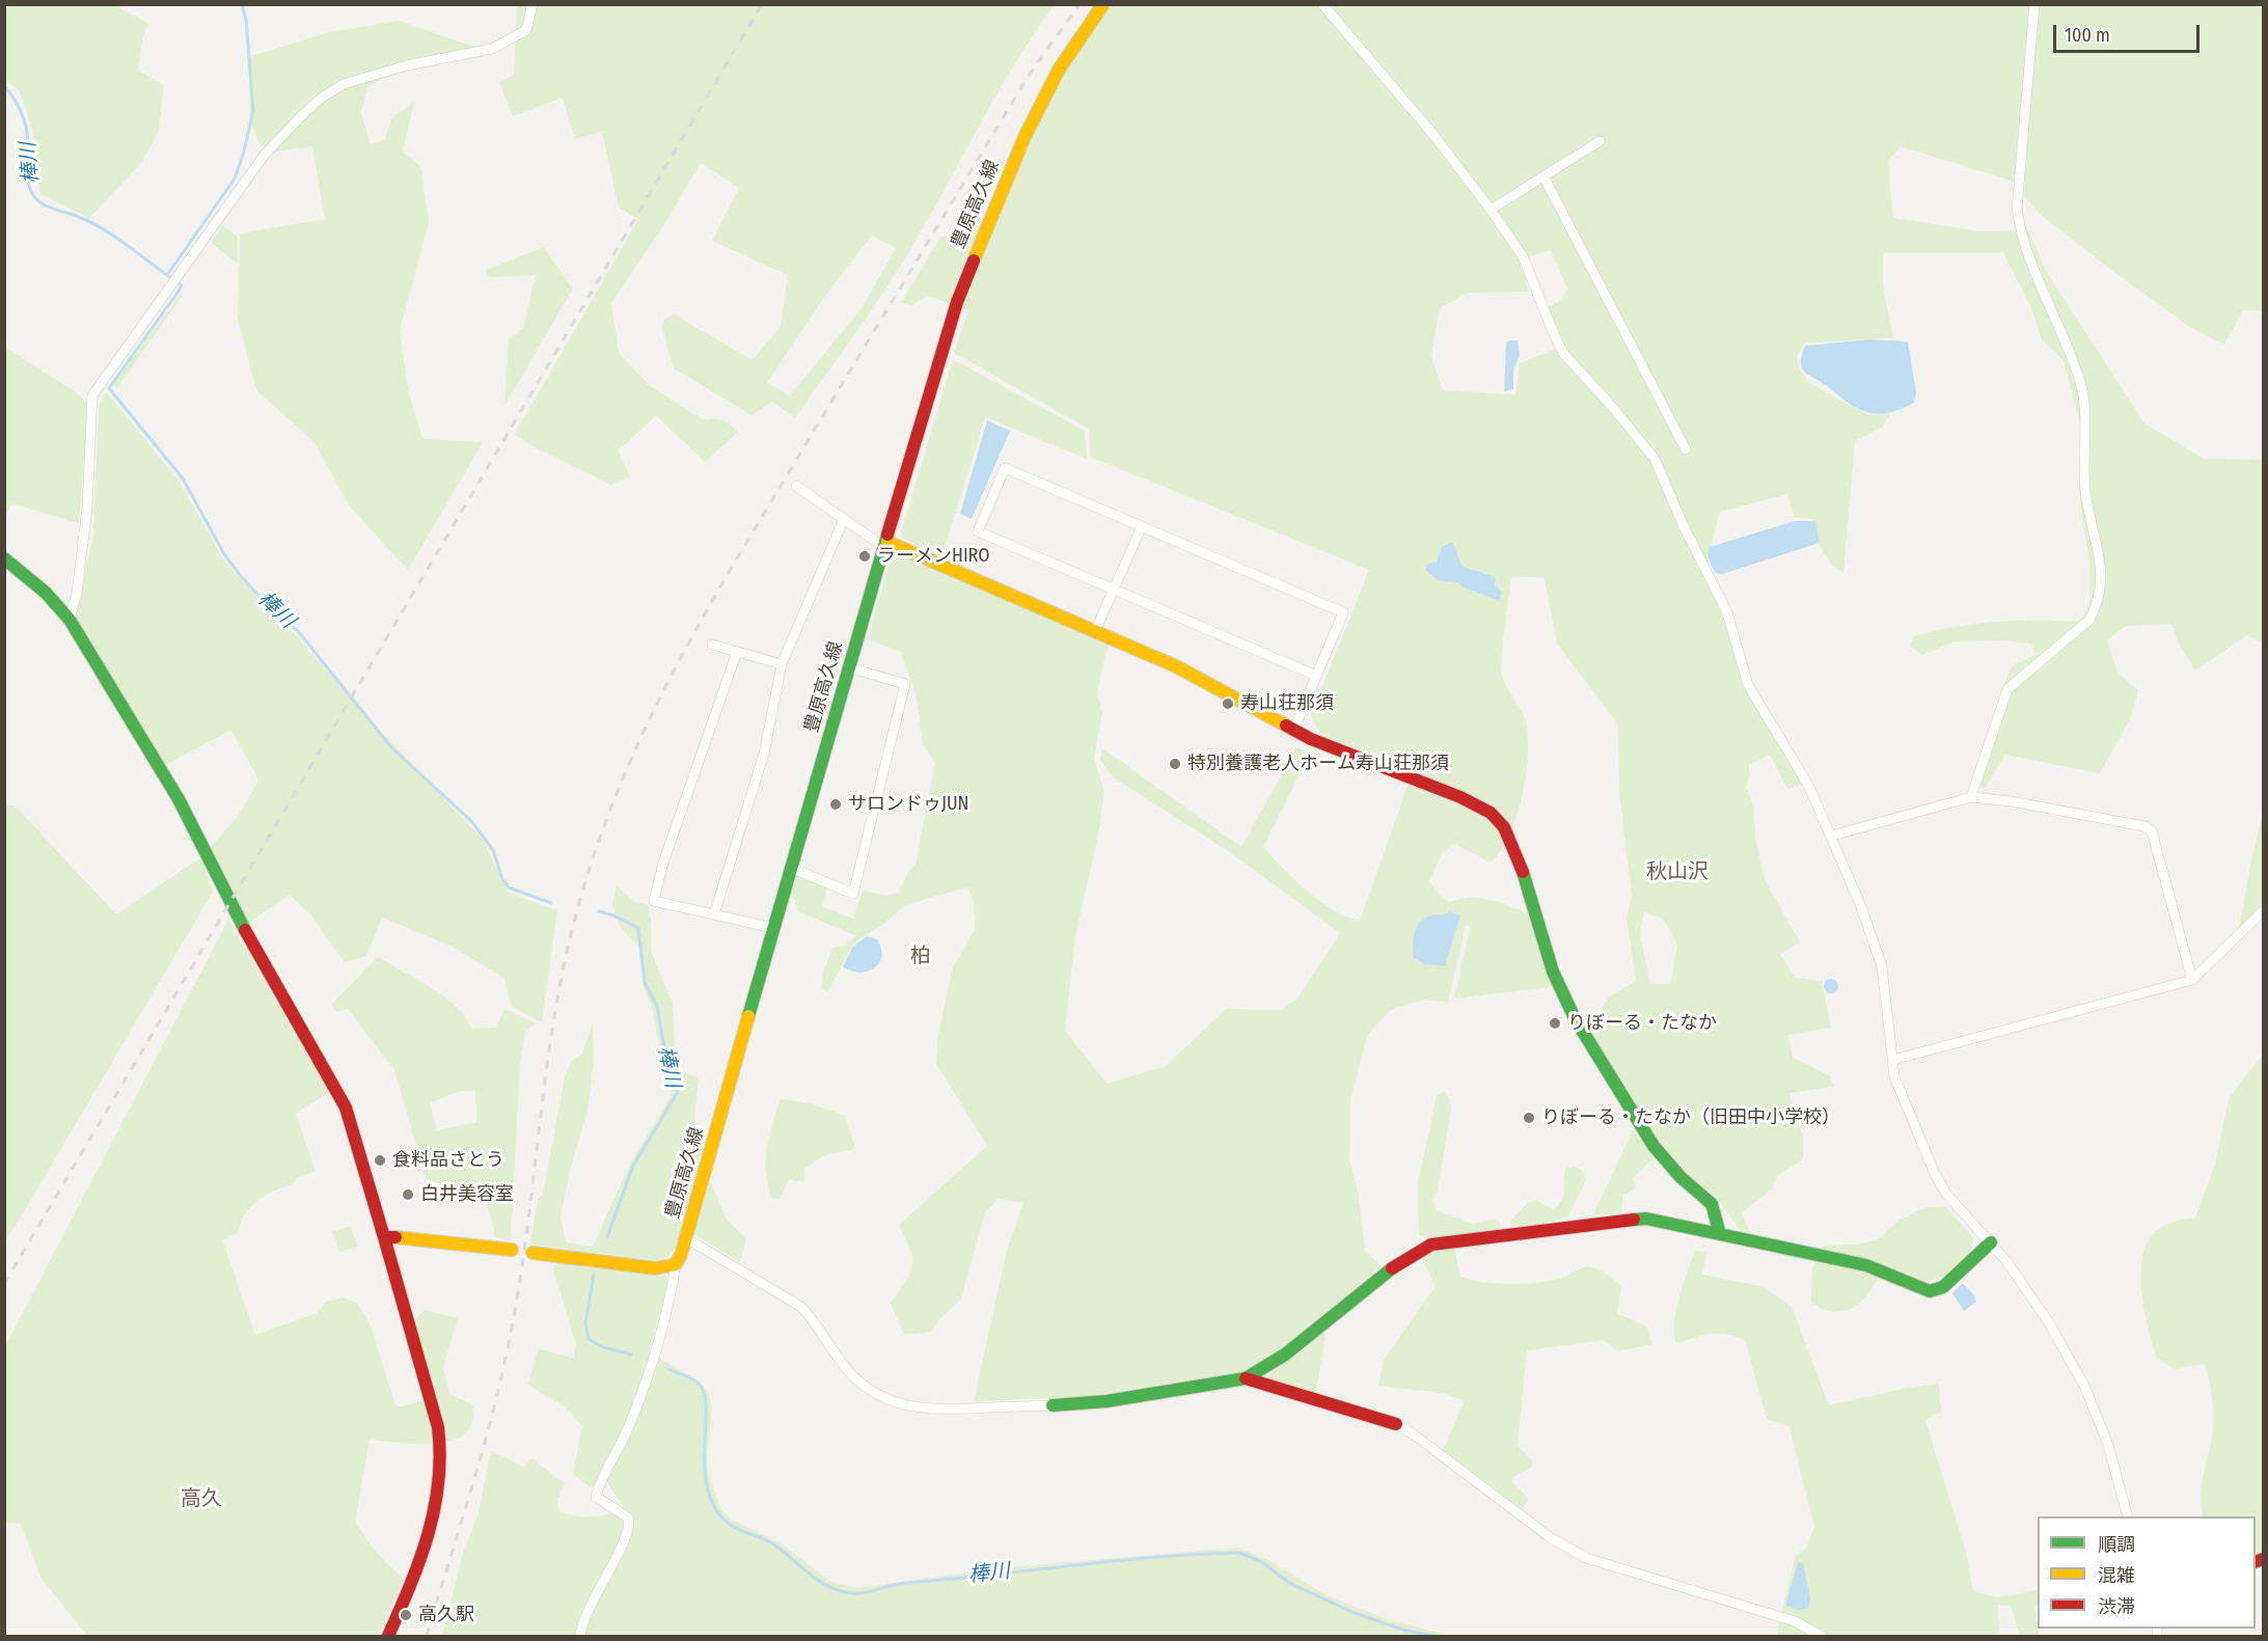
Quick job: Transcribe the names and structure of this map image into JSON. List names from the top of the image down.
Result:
{
  "streets": {
    "street": ["豊原高久線"]
  },
  "districts": ["秋山沢", "柏", "高久"],
  "water": ["棒川"],
  "places": [
    "ラーメンHIRO",
    "寿山荘那須",
    "特別養護老人ホーム寿山荘那須",
    "サロンドゥJUN",
    "りぼーる・たなか",
    "りぼーる・たなか（旧田中小学校）",
    "食料品さとう",
    "白井美容室",
    "高久駅"
  ],
  "legend": ["順調", "混雑", "渋滞"],
  "scale_bar": "100 m"
}
